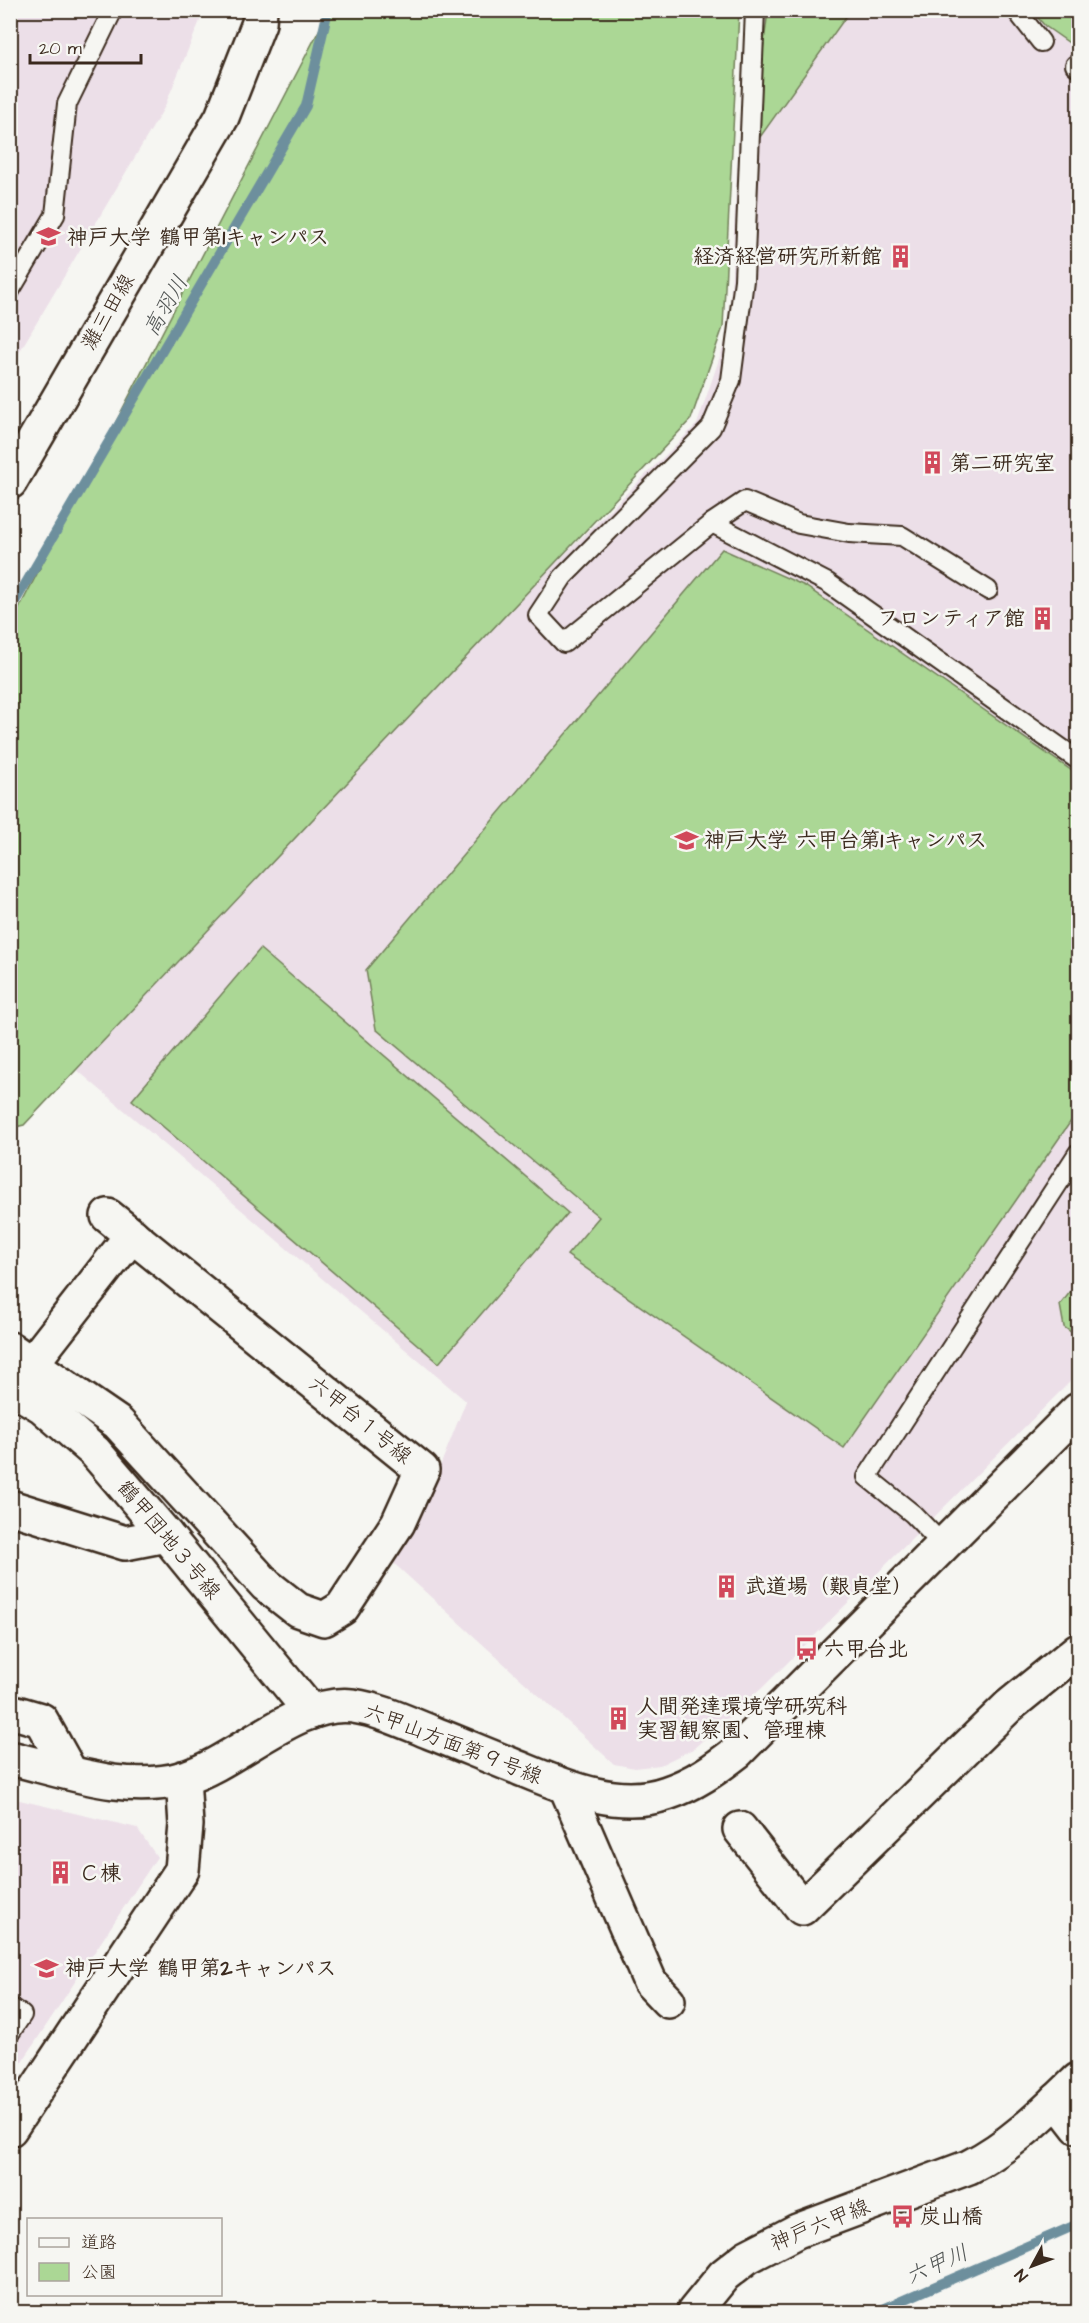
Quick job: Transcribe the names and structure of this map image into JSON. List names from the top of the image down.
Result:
{
  "streets": {
    "street": [
      "灘三田線",
      "六甲台１号線",
      "鶴甲団地３号線",
      "六甲山方面第９号線",
      "神戸六甲線"
    ]
  },
  "crossings": [
    ["鶴甲団地３号線", "六甲山方面第９号線"]
  ],
  "water": ["高羽川", "六甲川"],
  "places": {
    "school or university": ["神戸大学 鶴甲第1キャンパス", "神戸大学 六甲台第1キャンパス", "神戸大学 鶴甲第2キャンパス"],
    "building": [
      "経済経営研究所新館",
      "第二研究室",
      "フロンティア館",
      "武道場（艱貞堂）",
      "人間発達環境学研究科 実習観察園、管理棟",
      "Ｃ棟"
    ],
    "bus stop": ["六甲台北", "炭山橋"]
  },
  "legend": ["道路", "公園"],
  "scale_bar": "20 m",
  "north": "bottom left"
}
